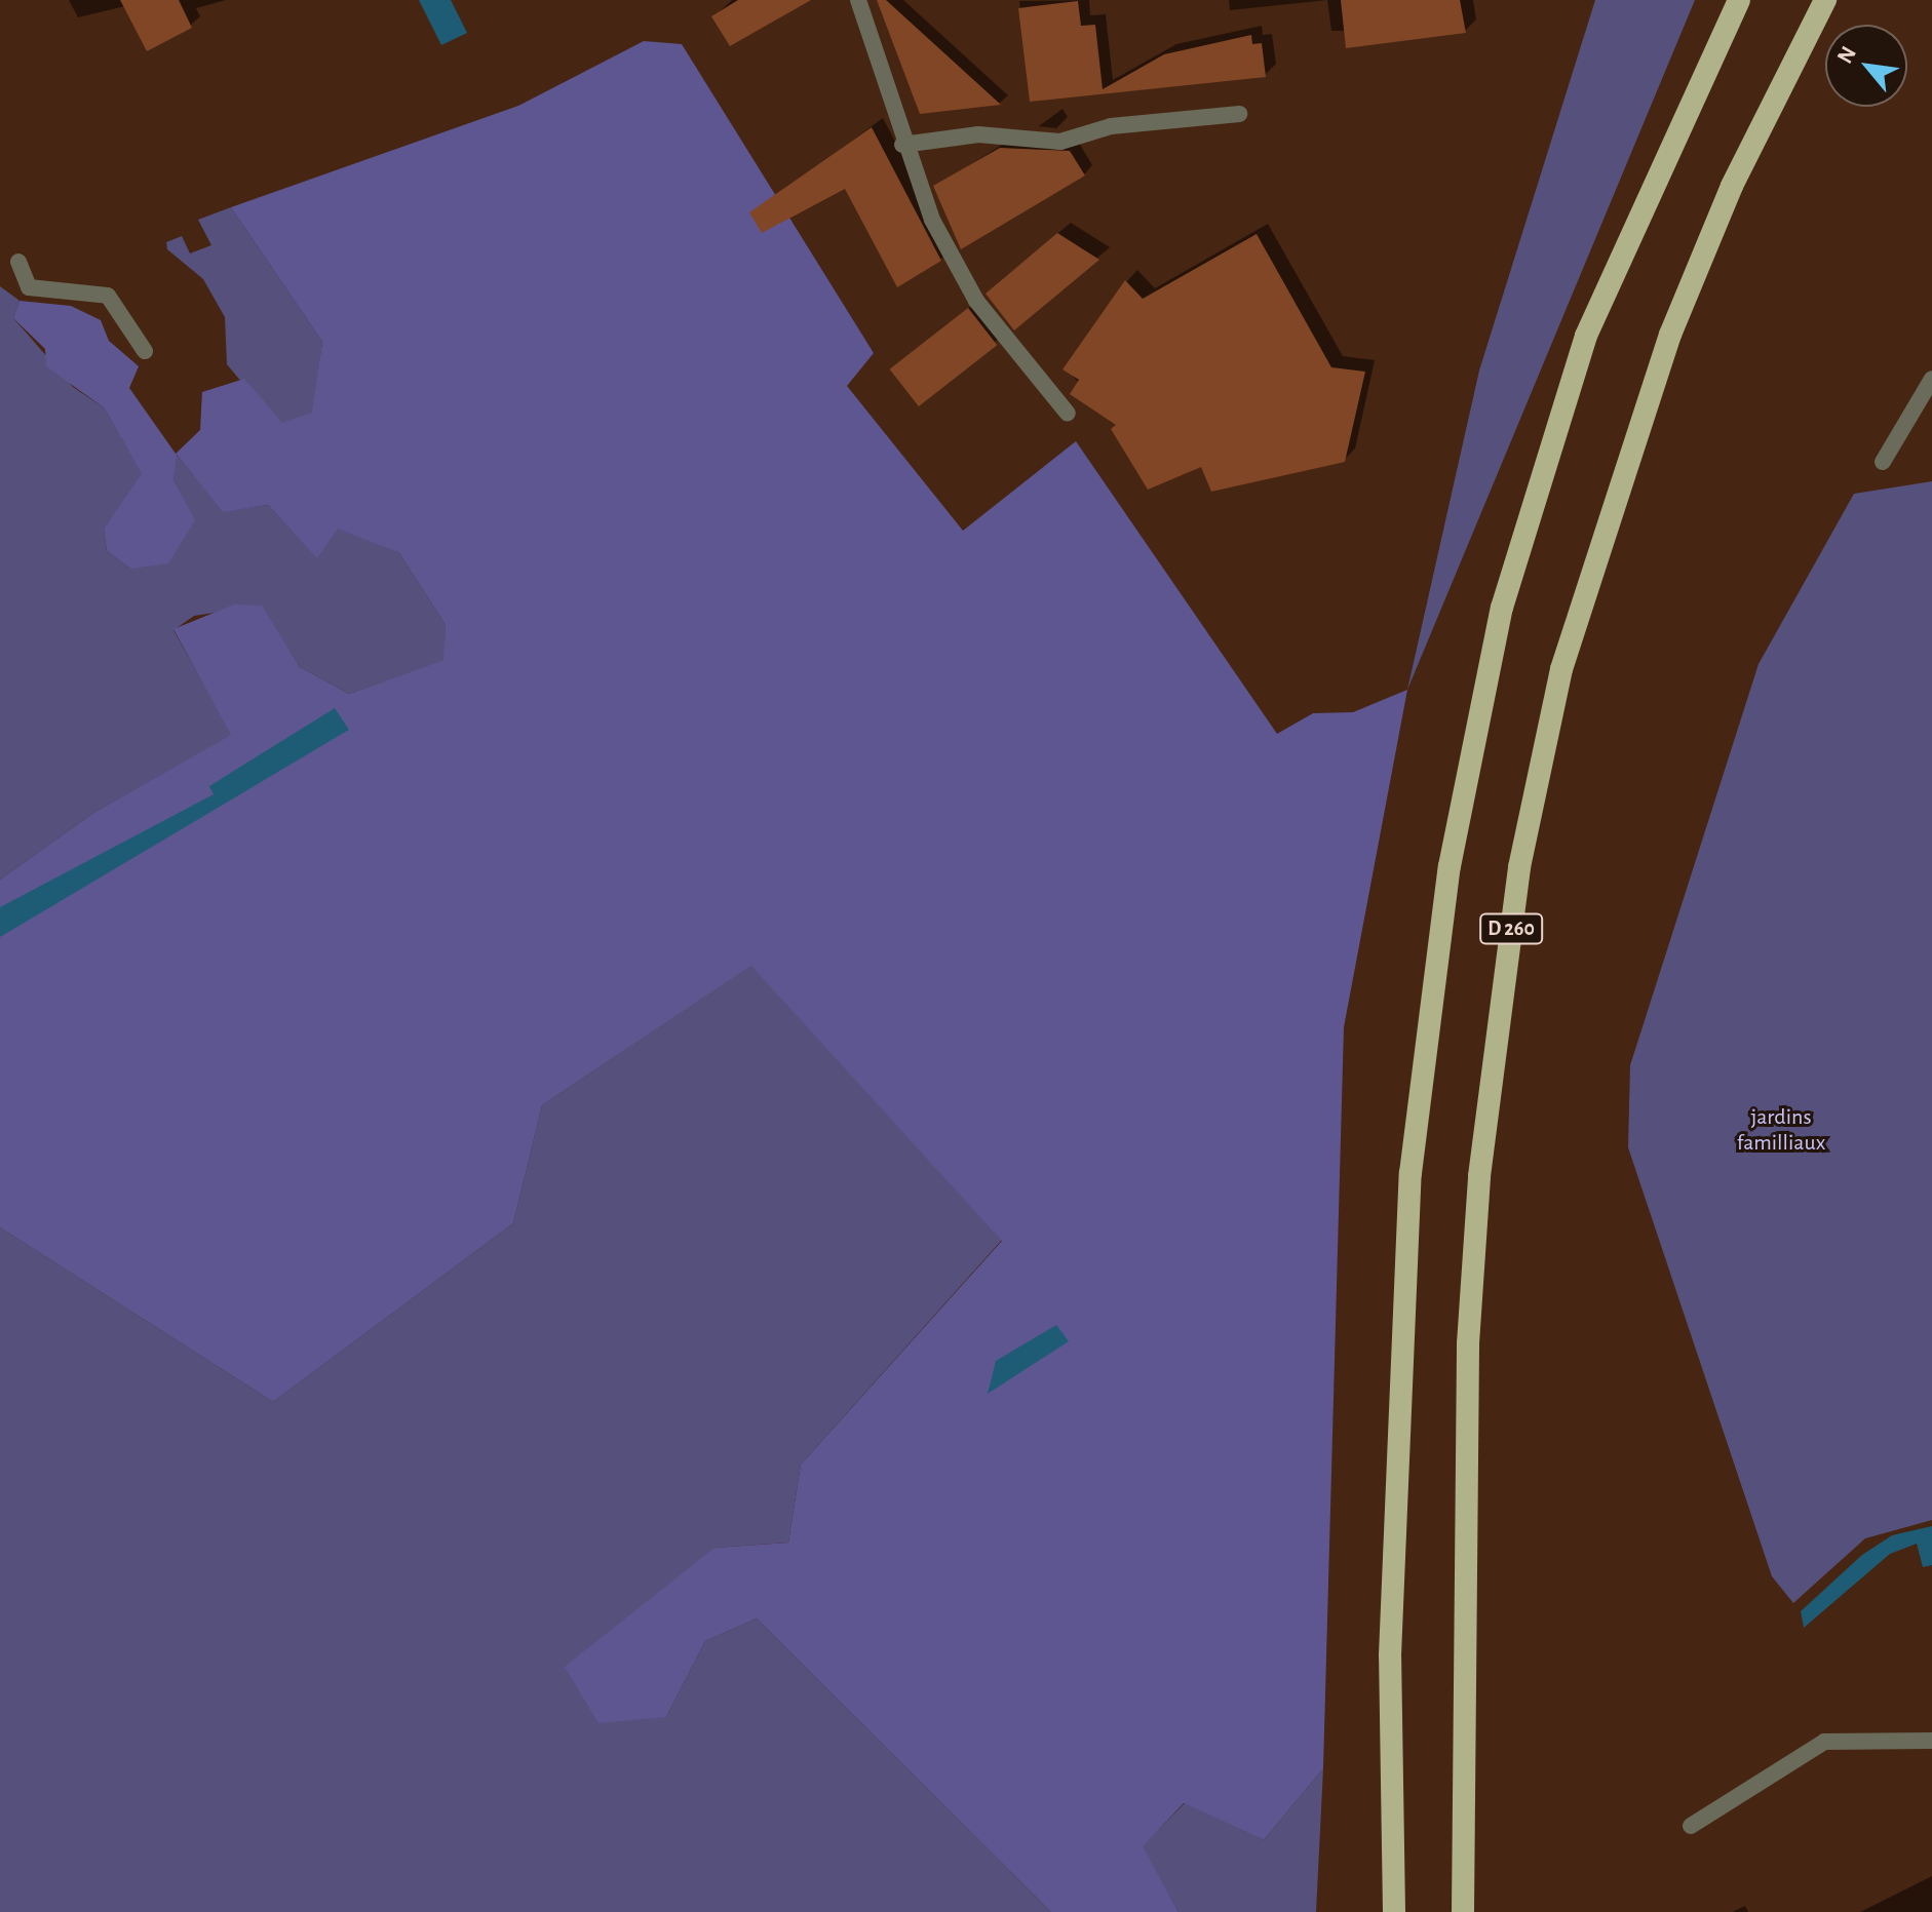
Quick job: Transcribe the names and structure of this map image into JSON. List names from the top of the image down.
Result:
{
  "streets": {
    "highway": ["D 260"]
  },
  "parks": ["jardins familliaux"],
  "north": "top left"
}
